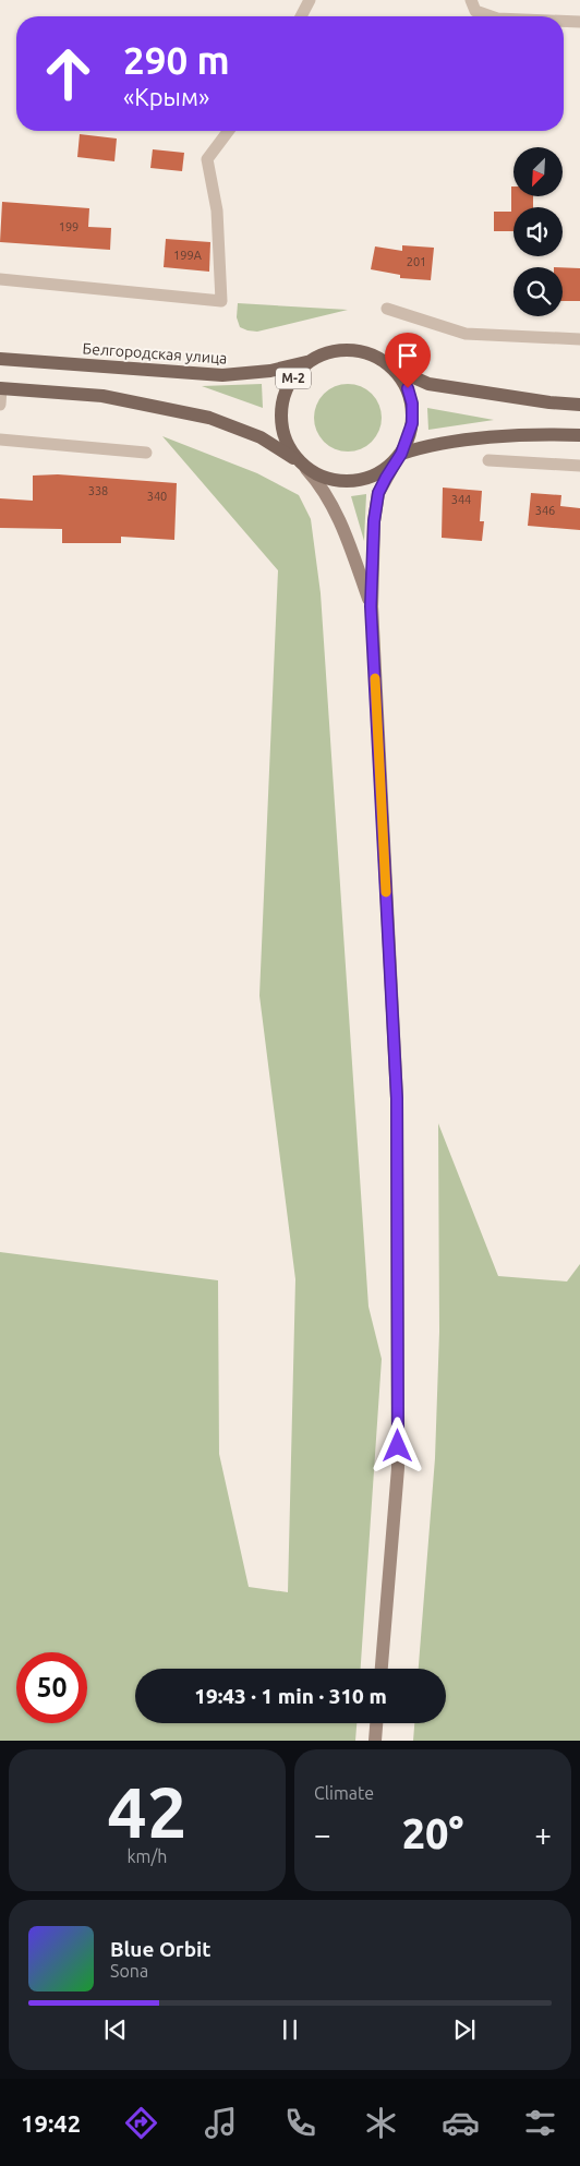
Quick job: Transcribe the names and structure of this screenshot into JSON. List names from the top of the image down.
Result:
{
  "streets": {
    "main road": ["Белгородская улица", "М-2"]
  },
  "crossings": [
    ["Белгородская улица", "М-2"]
  ],
  "house_numbers": [
    "199",
    "199А",
    "201",
    "338",
    "340",
    "344",
    "346"
  ],
  "north": "bottom left",
  "page": {
    "turn": ["290 m", "«Крым»"],
    "limit": "50",
    "trip": "19:43 · 1 min · 310 m",
    "tile": [
      ["42", "km/h"],
      "Climate"
    ],
    "heat": ["−", "20°", "+"],
    "song": ["Blue Orbit", "Sona"],
    "tabs": "19:42"
  }
}
